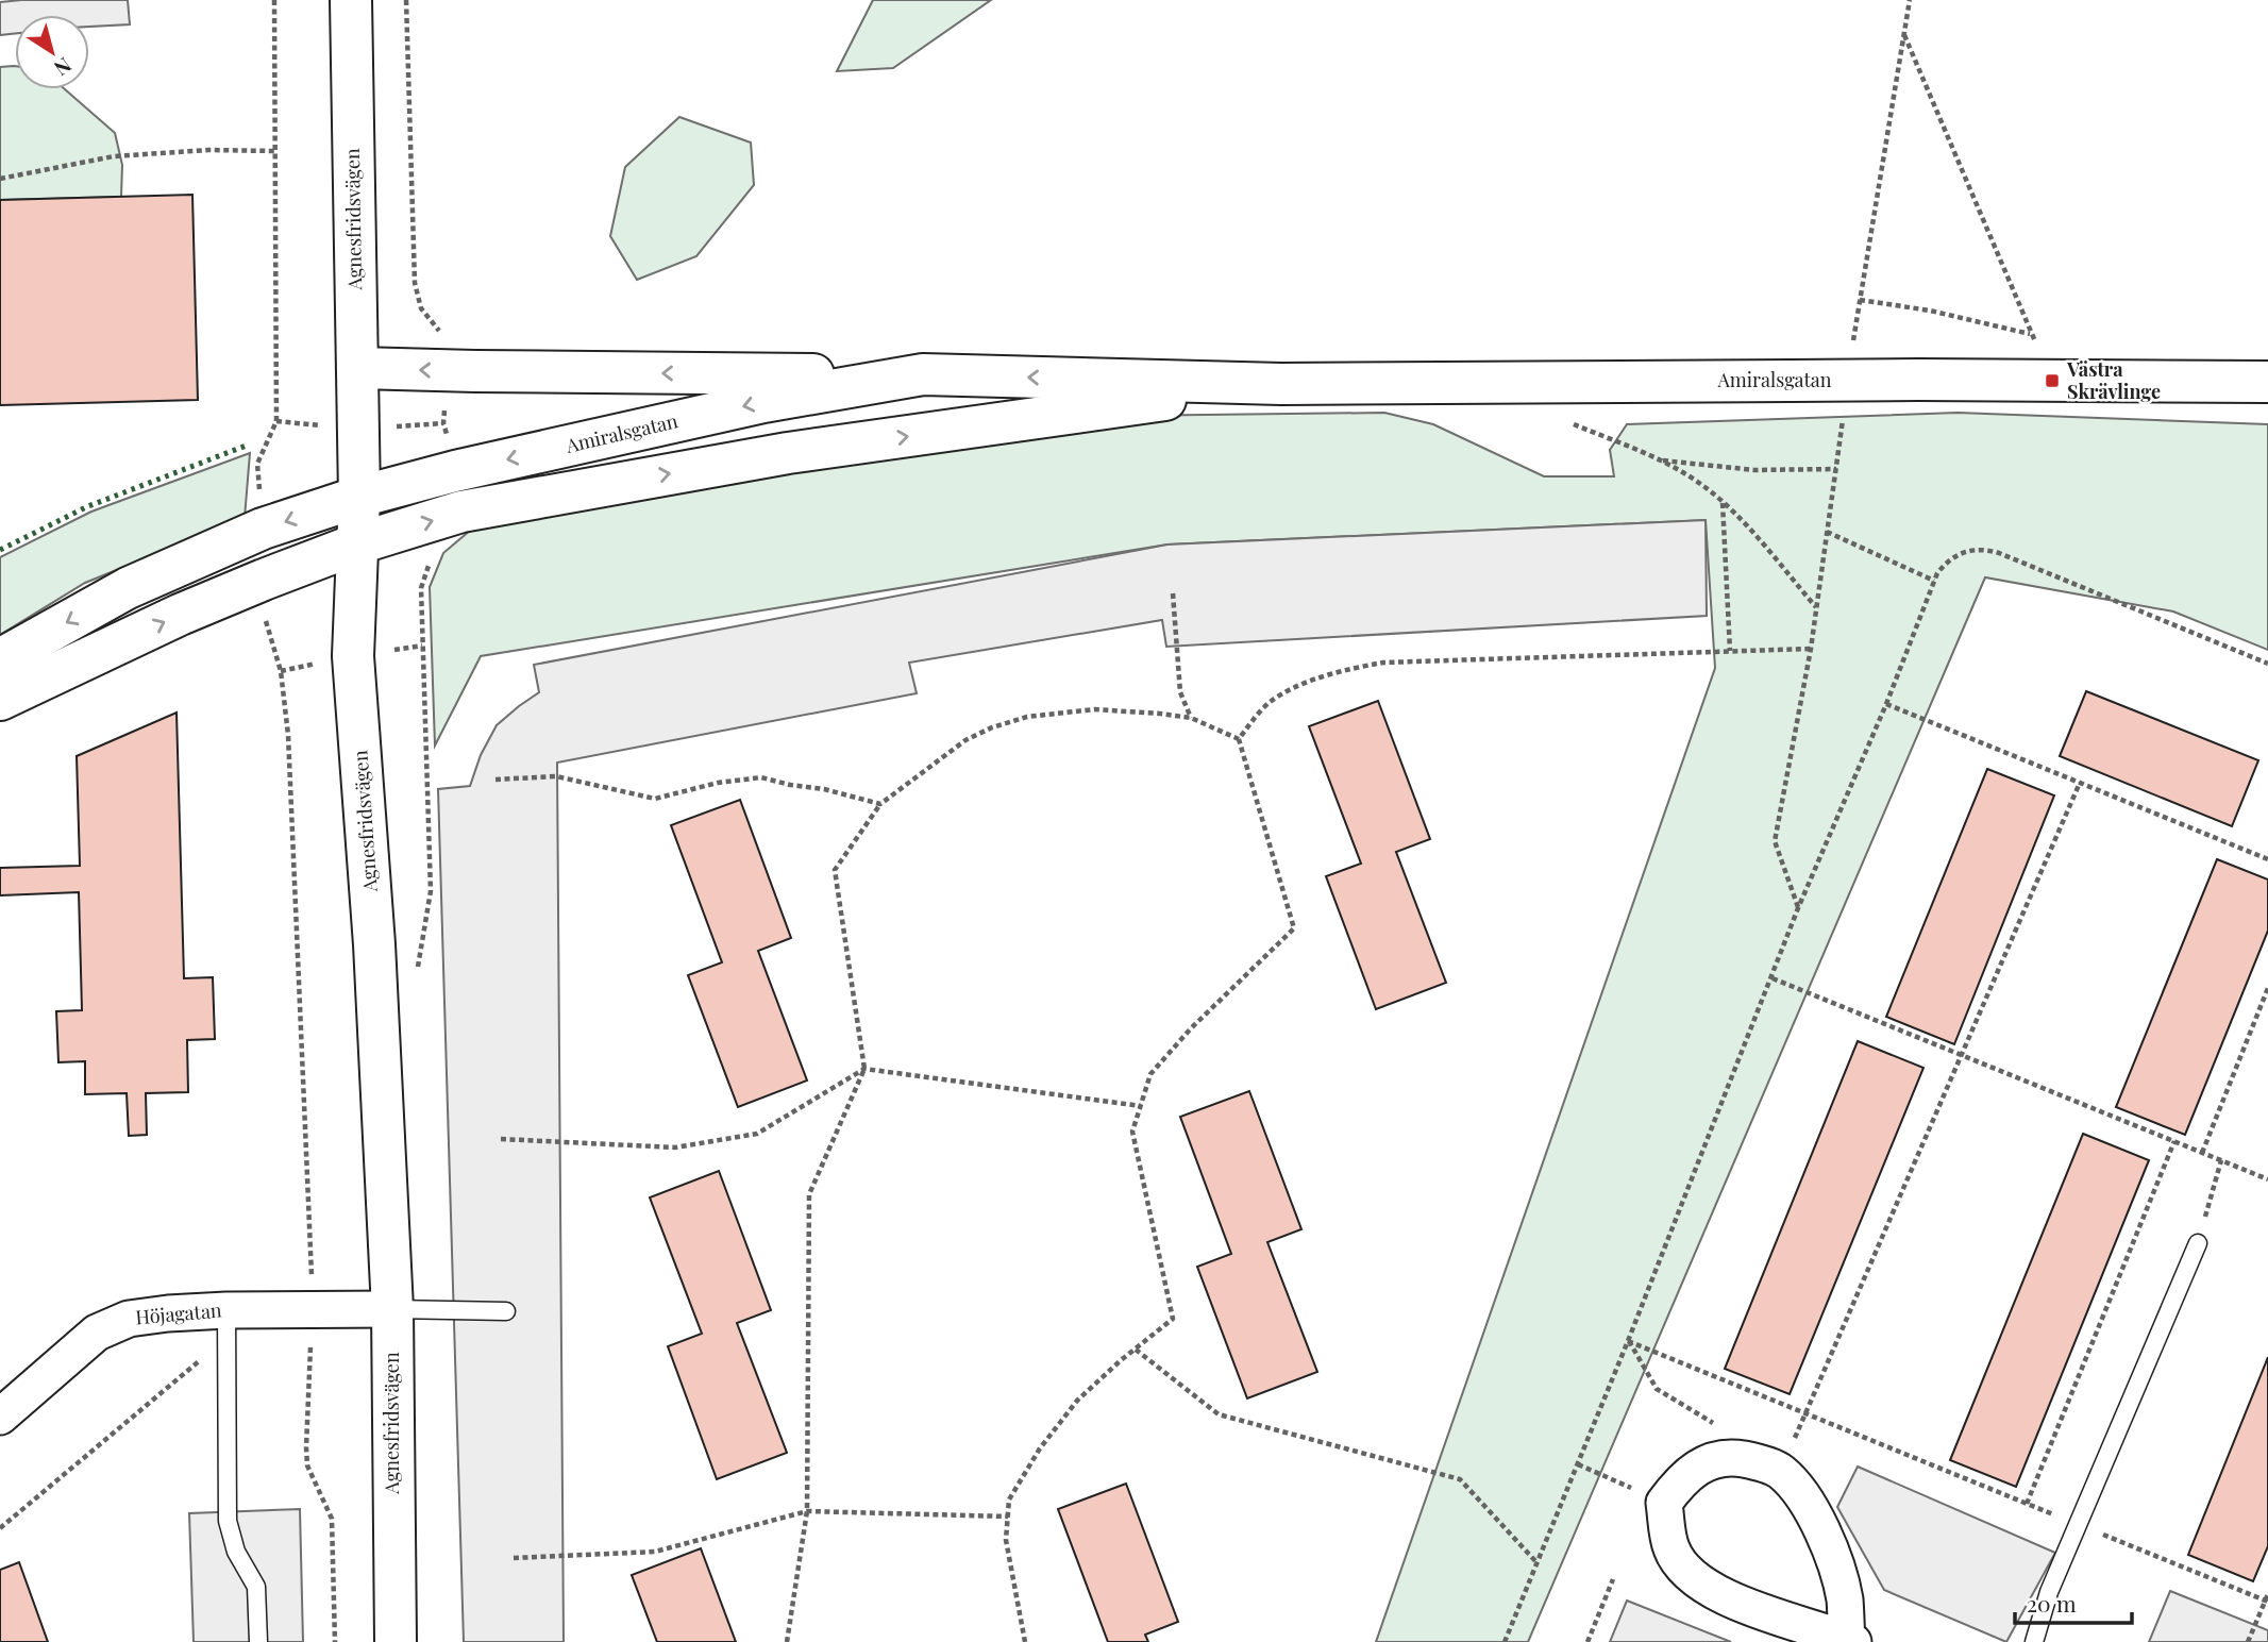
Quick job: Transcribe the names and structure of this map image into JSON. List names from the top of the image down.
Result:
{
  "streets": {
    "main road": ["Agnesfridsvägen", "Amiralsgatan"],
    "street": ["Höjagatan"]
  },
  "crossings": [
    ["Agnesfridsvägen", "Amiralsgatan"],
    ["Agnesfridsvägen", "Höjagatan"]
  ],
  "places": {
    "transit": ["Västra Skrävlinge"]
  },
  "scale_bar": "20 m",
  "north": "bottom right"
}
